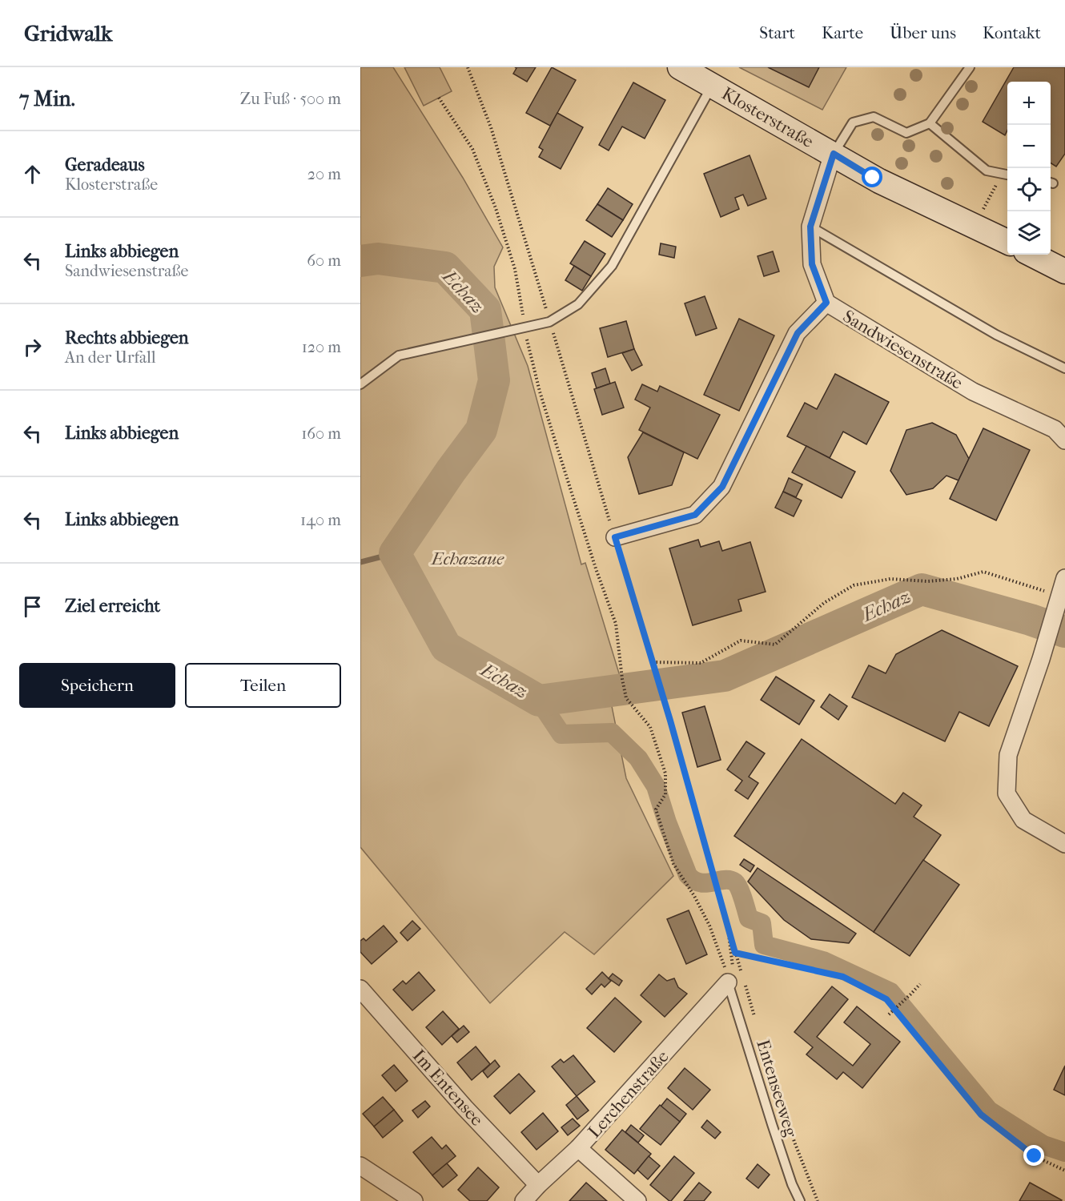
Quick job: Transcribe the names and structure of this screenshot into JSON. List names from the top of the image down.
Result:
{
  "streets": {
    "main road": ["Klosterstraße"],
    "street": ["Sandwiesenstraße", "Im Entensee", "Lerchenstraße"],
    "lane": ["Entenseeweg"]
  },
  "crossings": [
    ["Klosterstraße", "Sandwiesenstraße"],
    ["Im Entensee", "Lerchenstraße"],
    ["Entenseeweg", "Lerchenstraße"]
  ],
  "water": ["Echaz"],
  "parks": ["Echazaue"],
  "page": {
    "header": "Gridwalk",
    "nav": [
      "Start",
      "Karte",
      "Über uns",
      "Kontakt"
    ],
    "heading": ["7 Min.", "Zu Fuß · 500 m"],
    "map_buttons": ["+", "−"],
    "list": [
      ["Geradeaus", "Klosterstraße", "20 m"],
      ["Links abbiegen", "Sandwiesenstraße", "60 m"],
      ["Rechts abbiegen", "An der Urfall", "120 m"],
      ["Links abbiegen", "160 m"],
      ["Links abbiegen", "140 m"],
      "Ziel erreicht"
    ],
    "buttons": ["Speichern", "Teilen"]
  }
}
